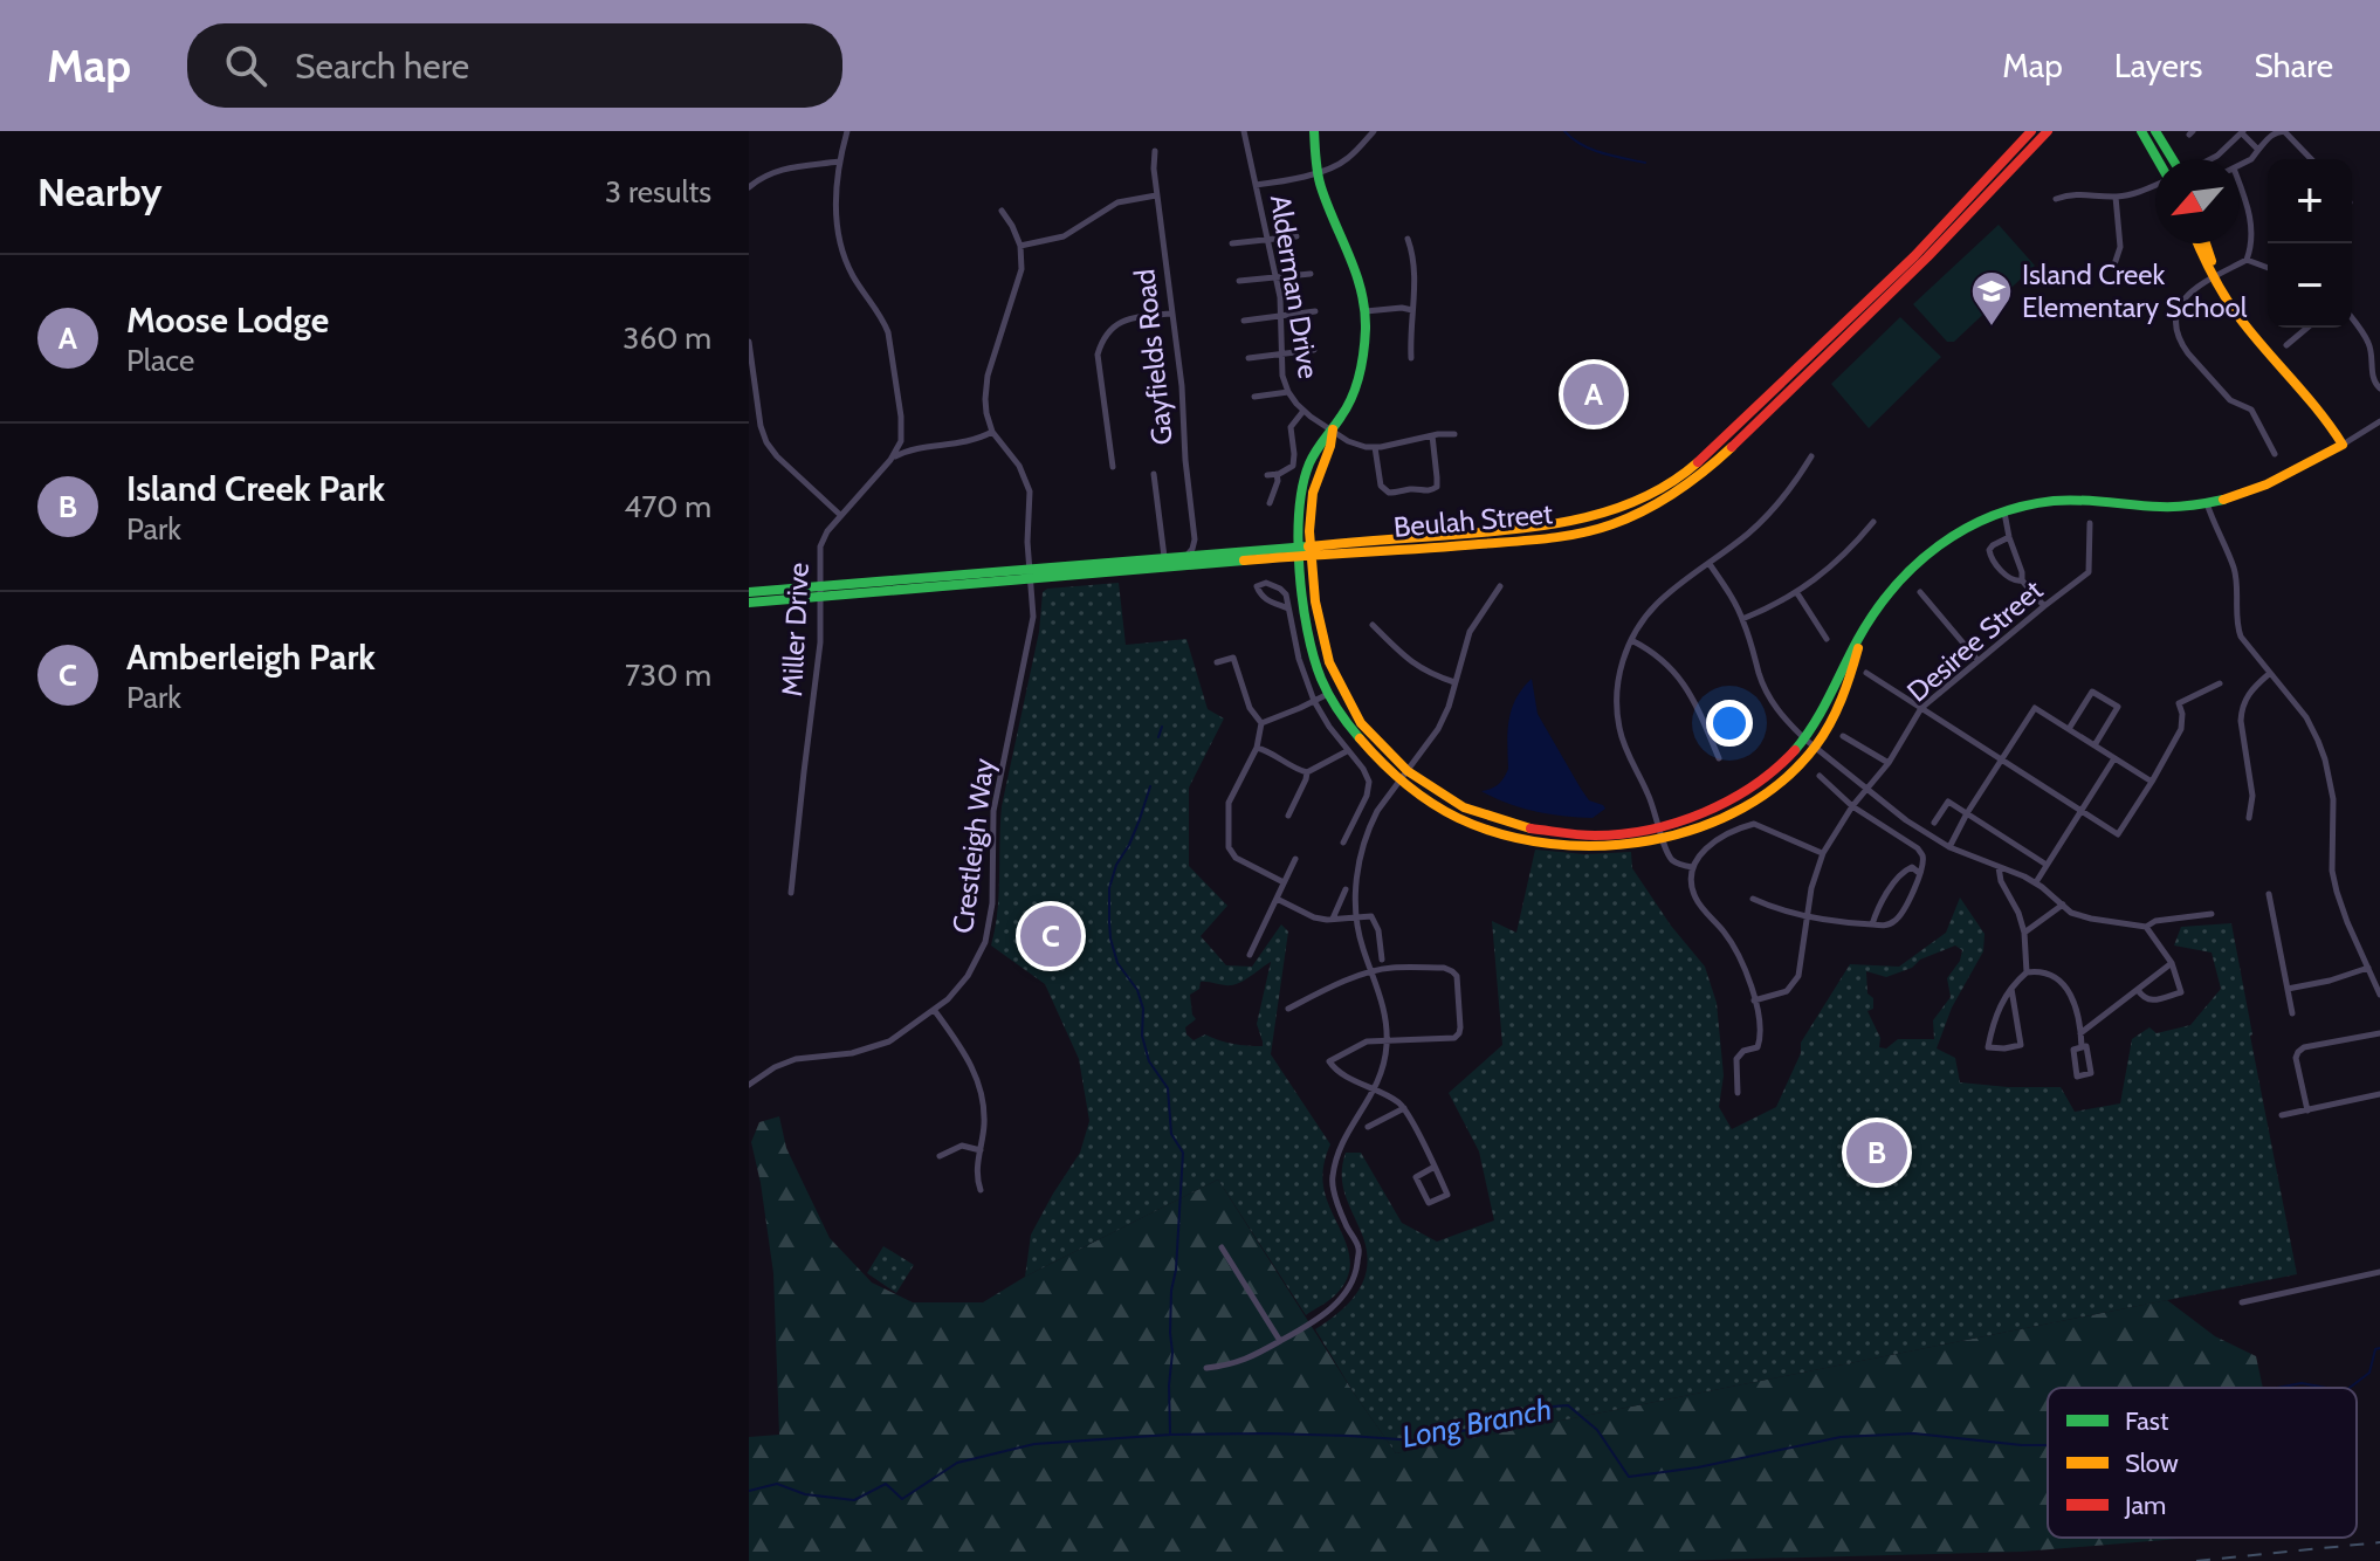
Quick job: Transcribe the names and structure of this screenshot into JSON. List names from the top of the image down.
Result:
{
  "streets": {
    "street": [
      "Alderman Drive",
      "Gayfields Road",
      "Beulah Street",
      "Miller Drive",
      "Desiree Street",
      "Crestleigh Way"
    ]
  },
  "crossings": [
    ["Gayfields Road", "Beulah Street"],
    ["Beulah Street", "Miller Drive"],
    ["Beulah Street", "Crestleigh Way"]
  ],
  "water": ["Long Branch"],
  "places": {
    "school or university": ["Island Creek Elementary School"]
  },
  "legend": ["Fast", "Slow", "Jam"],
  "north": "bottom left",
  "page": {
    "header": "Map",
    "search": "Search here",
    "nav": ["Map", "Layers", "Share"],
    "heading": ["Nearby", "3 results"],
    "map_buttons": ["+", "−"],
    "list": [
      {
        "mark": "A",
        "name": "Moose Lodge",
        "note": "Place",
        "value": "360 m"
      },
      {
        "mark": "B",
        "name": "Island Creek Park",
        "note": "Park",
        "value": "470 m"
      },
      {
        "mark": "C",
        "name": "Amberleigh Park",
        "note": "Park",
        "value": "730 m"
      }
    ],
    "pins": ["A", "C", "B"]
  }
}
